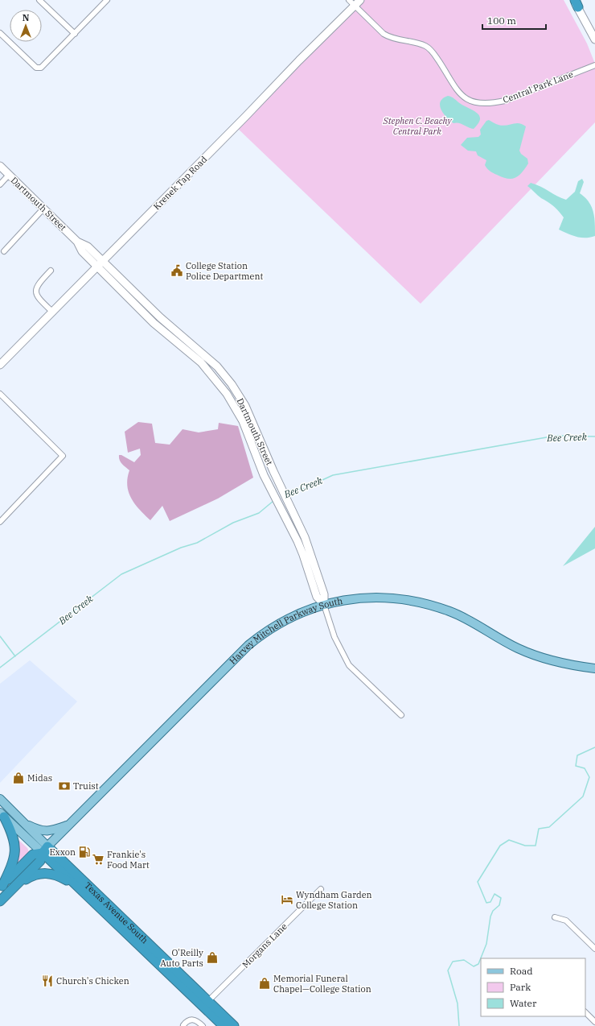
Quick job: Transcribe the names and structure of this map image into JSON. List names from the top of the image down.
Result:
{
  "streets": {
    "highway": ["Harvey Mitchell Parkway South", "Texas Avenue South"],
    "street": [
      "Central Park Lane",
      "Krenek Tap Road",
      "Dartmouth Street",
      "Morgans Lane"
    ]
  },
  "crossings": [
    ["Central Park Lane", "Krenek Tap Road"],
    ["Krenek Tap Road", "Dartmouth Street"],
    ["Dartmouth Street", "Harvey Mitchell Parkway South"],
    ["Harvey Mitchell Parkway South", "Texas Avenue South"],
    ["Texas Avenue South", "Morgans Lane"]
  ],
  "water": ["Bee Creek"],
  "parks": ["Stephen C. Beachy Central Park"],
  "places": {
    "public building": ["College Station Police Department"],
    "shop": ["Midas", "O'Reilly Auto Parts", "Memorial Funeral Chapel—College Station"],
    "bank": ["Truist"],
    "fuel station": ["Exxon"],
    "supermarket": ["Frankie's Food Mart"],
    "hotel": ["Wyndham Garden College Station"],
    "restaurant": ["Church's Chicken"]
  },
  "legend": ["Road", "Park", "Water"],
  "scale_bar": "100 m",
  "north": "top"
}
